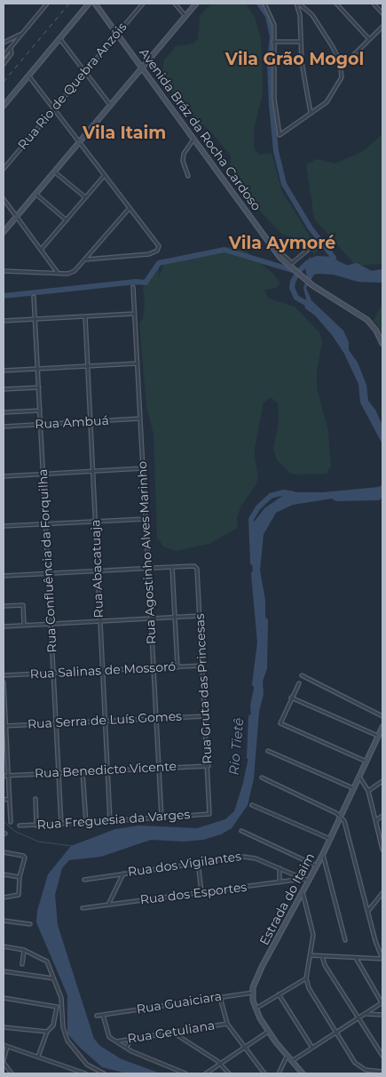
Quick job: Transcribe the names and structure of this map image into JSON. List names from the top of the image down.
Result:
{
  "streets": {
    "street": [
      "Rua Rio de Quebra Anzóis",
      "Avenida Bráz da Rocha Cardoso",
      "Rua Ambuá",
      "Rua Agostinho Alves Marinho",
      "Rua Confluência da Forquilha",
      "Rua Abacatuaja",
      "Rua Salinas de Mossoró",
      "Rua Gruta das Princesas",
      "Rua Serra de Luís Gomes",
      "Rua Benedicto Vicente",
      "Rua Freguesia da Varges",
      "Rua dos Vigilantes",
      "Rua dos Esportes",
      "Estrada do Itaim",
      "Rua Guaiciara",
      "Rua Getuliana"
    ]
  },
  "crossings": [
    ["Rua Rio de Quebra Anzóis", "Avenida Bráz da Rocha Cardoso"],
    ["Rua Ambuá", "Rua Agostinho Alves Marinho"],
    ["Rua Ambuá", "Rua Confluência da Forquilha"],
    ["Rua Ambuá", "Rua Abacatuaja"],
    ["Rua Agostinho Alves Marinho", "Rua Salinas de Mossoró"],
    ["Rua Agostinho Alves Marinho", "Rua Serra de Luís Gomes"],
    ["Rua Agostinho Alves Marinho", "Rua Benedicto Vicente"],
    ["Rua Agostinho Alves Marinho", "Rua Freguesia da Varges"],
    ["Rua Confluência da Forquilha", "Rua Salinas de Mossoró"],
    ["Rua Confluência da Forquilha", "Rua Serra de Luís Gomes"],
    ["Rua Confluência da Forquilha", "Rua Benedicto Vicente"],
    ["Rua Confluência da Forquilha", "Rua Freguesia da Varges"],
    ["Rua Abacatuaja", "Rua Salinas de Mossoró"],
    ["Rua Abacatuaja", "Rua Serra de Luís Gomes"],
    ["Rua Abacatuaja", "Rua Benedicto Vicente"],
    ["Rua Abacatuaja", "Rua Freguesia da Varges"],
    ["Rua Salinas de Mossoró", "Rua Gruta das Princesas"],
    ["Rua Gruta das Princesas", "Rua Serra de Luís Gomes"],
    ["Rua Gruta das Princesas", "Rua Benedicto Vicente"],
    ["Rua Gruta das Princesas", "Rua Freguesia da Varges"],
    ["Rua dos Vigilantes", "Rua dos Esportes"],
    ["Rua dos Vigilantes", "Estrada do Itaim"],
    ["Rua dos Esportes", "Estrada do Itaim"],
    ["Estrada do Itaim", "Rua Guaiciara"]
  ],
  "districts": ["Vila Grão Mogol", "Vila Itaim", "Vila Aymoré"],
  "water": ["Rio Tietê"]
}
